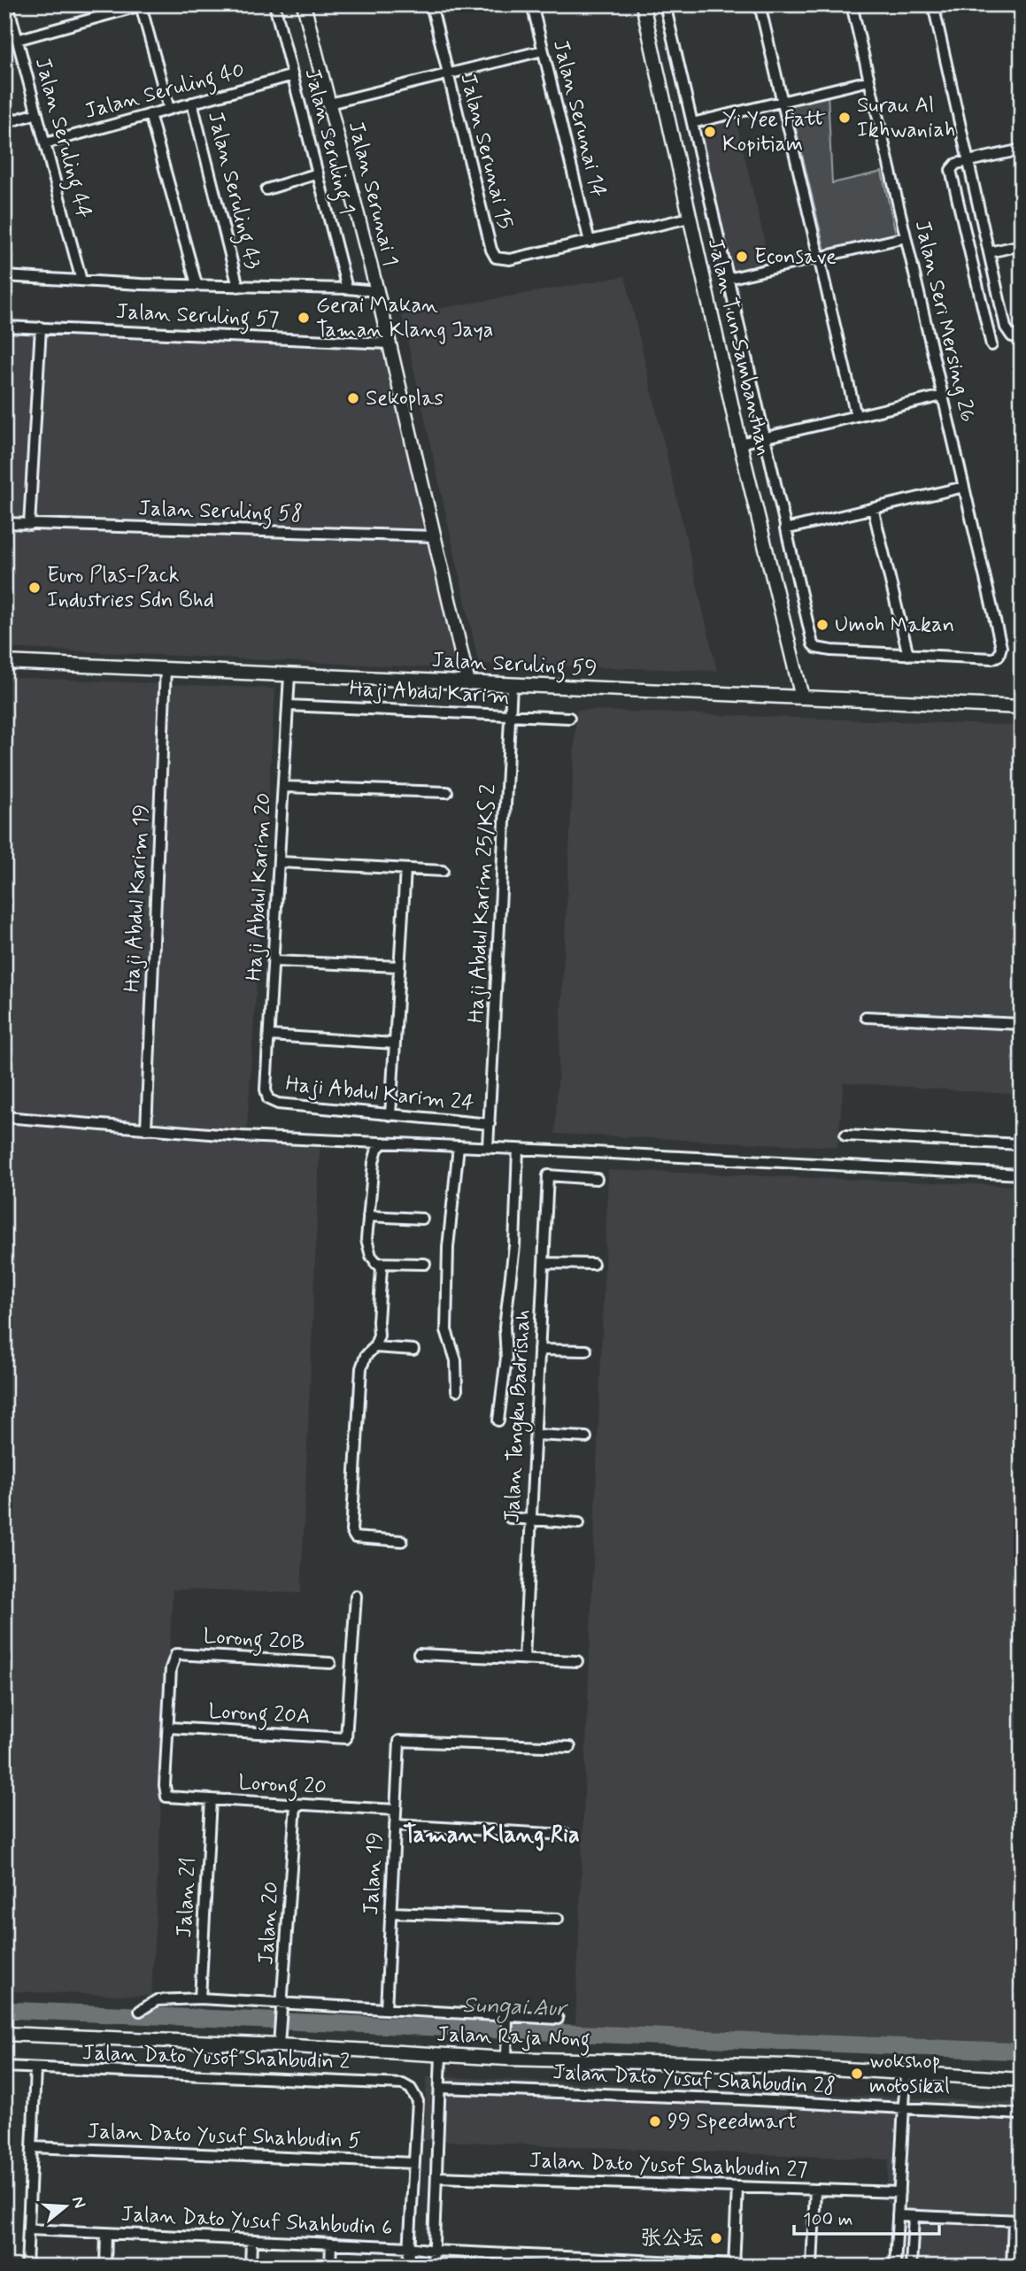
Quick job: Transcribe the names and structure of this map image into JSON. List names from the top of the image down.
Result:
{
  "streets": {
    "main road": [
      "Jalan Serunai 1",
      "Jalan Tun Sambanthan",
      "Jalan Seruling 59",
      "Jalan Raja Nong"
    ],
    "street": [
      "Jalan Seruling 40",
      "Jalan Serunai 14",
      "Jalan Seruling 44",
      "Jalan Seruling 1",
      "Jalan Serunai 15",
      "Jalan Seruling 43",
      "Jalan Seruling 57",
      "Jalan Seri Mersing 26",
      "Jalan Seruling 58",
      "Haji Abdul Karim",
      "Haji Abdul Karim 20",
      "Haji Abdul Karim 19",
      "Haji Abdul Karim 25/KS 2",
      "Haji Abdul Karim 24",
      "Jalan Tengku Badrishah",
      "Lorong 20B",
      "Lorong 20A",
      "Lorong 20",
      "Jalan 19",
      "Jalan 21",
      "Jalan 20",
      "Jalan Dato Yusof Shahbudin 2",
      "Jalan Dato Yusuf Shahbudin 28",
      "Jalan Dato Yusuf Shahbudin 5",
      "Jalan Dato Yusof Shahbudin 27",
      "Jalan Dato Yusuf Shahbudin 6"
    ]
  },
  "crossings": [
    ["Jalan Seruling 40", "Jalan Seruling 44"],
    ["Jalan Seruling 40", "Jalan Seruling 1"],
    ["Jalan Seruling 40", "Jalan Seruling 43"],
    ["Jalan Serunai 14", "Jalan Serunai 15"],
    ["Jalan Seruling 44", "Jalan Seruling 57"],
    ["Jalan Seruling 1", "Jalan Seruling 57"],
    ["Jalan Serunai 15", "Jalan Tun Sambanthan"],
    ["Jalan Seruling 43", "Jalan Seruling 57"],
    ["Jalan Serunai 1", "Jalan Seruling 57"],
    ["Jalan Serunai 1", "Jalan Seruling 58"],
    ["Jalan Serunai 1", "Jalan Seruling 59"],
    ["Jalan Tun Sambanthan", "Jalan Seruling 59"],
    ["Jalan Seruling 59", "Haji Abdul Karim 20"],
    ["Jalan Seruling 59", "Haji Abdul Karim 19"],
    ["Jalan Seruling 59", "Haji Abdul Karim 25/KS 2"],
    ["Haji Abdul Karim", "Haji Abdul Karim 20"],
    ["Haji Abdul Karim", "Haji Abdul Karim 25/KS 2"],
    ["Haji Abdul Karim 20", "Haji Abdul Karim 24"],
    ["Haji Abdul Karim 25/KS 2", "Haji Abdul Karim 24"],
    ["Lorong 20B", "Lorong 20A"],
    ["Lorong 20B", "Lorong 20"],
    ["Lorong 20A", "Lorong 20"],
    ["Lorong 20", "Jalan 19"],
    ["Lorong 20", "Jalan 21"],
    ["Lorong 20", "Jalan 20"],
    ["Jalan 20", "Jalan Raja Nong"],
    ["Jalan Dato Yusof Shahbudin 2", "Jalan Dato Yusuf Shahbudin 5"]
  ],
  "districts": ["Taman Klang Ria"],
  "water": ["Sungai Aur"],
  "places": [
    "Surau Al Ikhwaniah",
    "Yi Yee Fatt Kopitiam",
    "Econsave",
    "Gerai Makan Taman Klang Jaya",
    "Sekoplas",
    "Euro Plas-Pack Industries Sdn Bhd",
    "Umoh Makan",
    "wokshop motosikal",
    "99 Speedmart",
    "张公坛"
  ],
  "scale_bar": "100 m",
  "north": "right"
}
